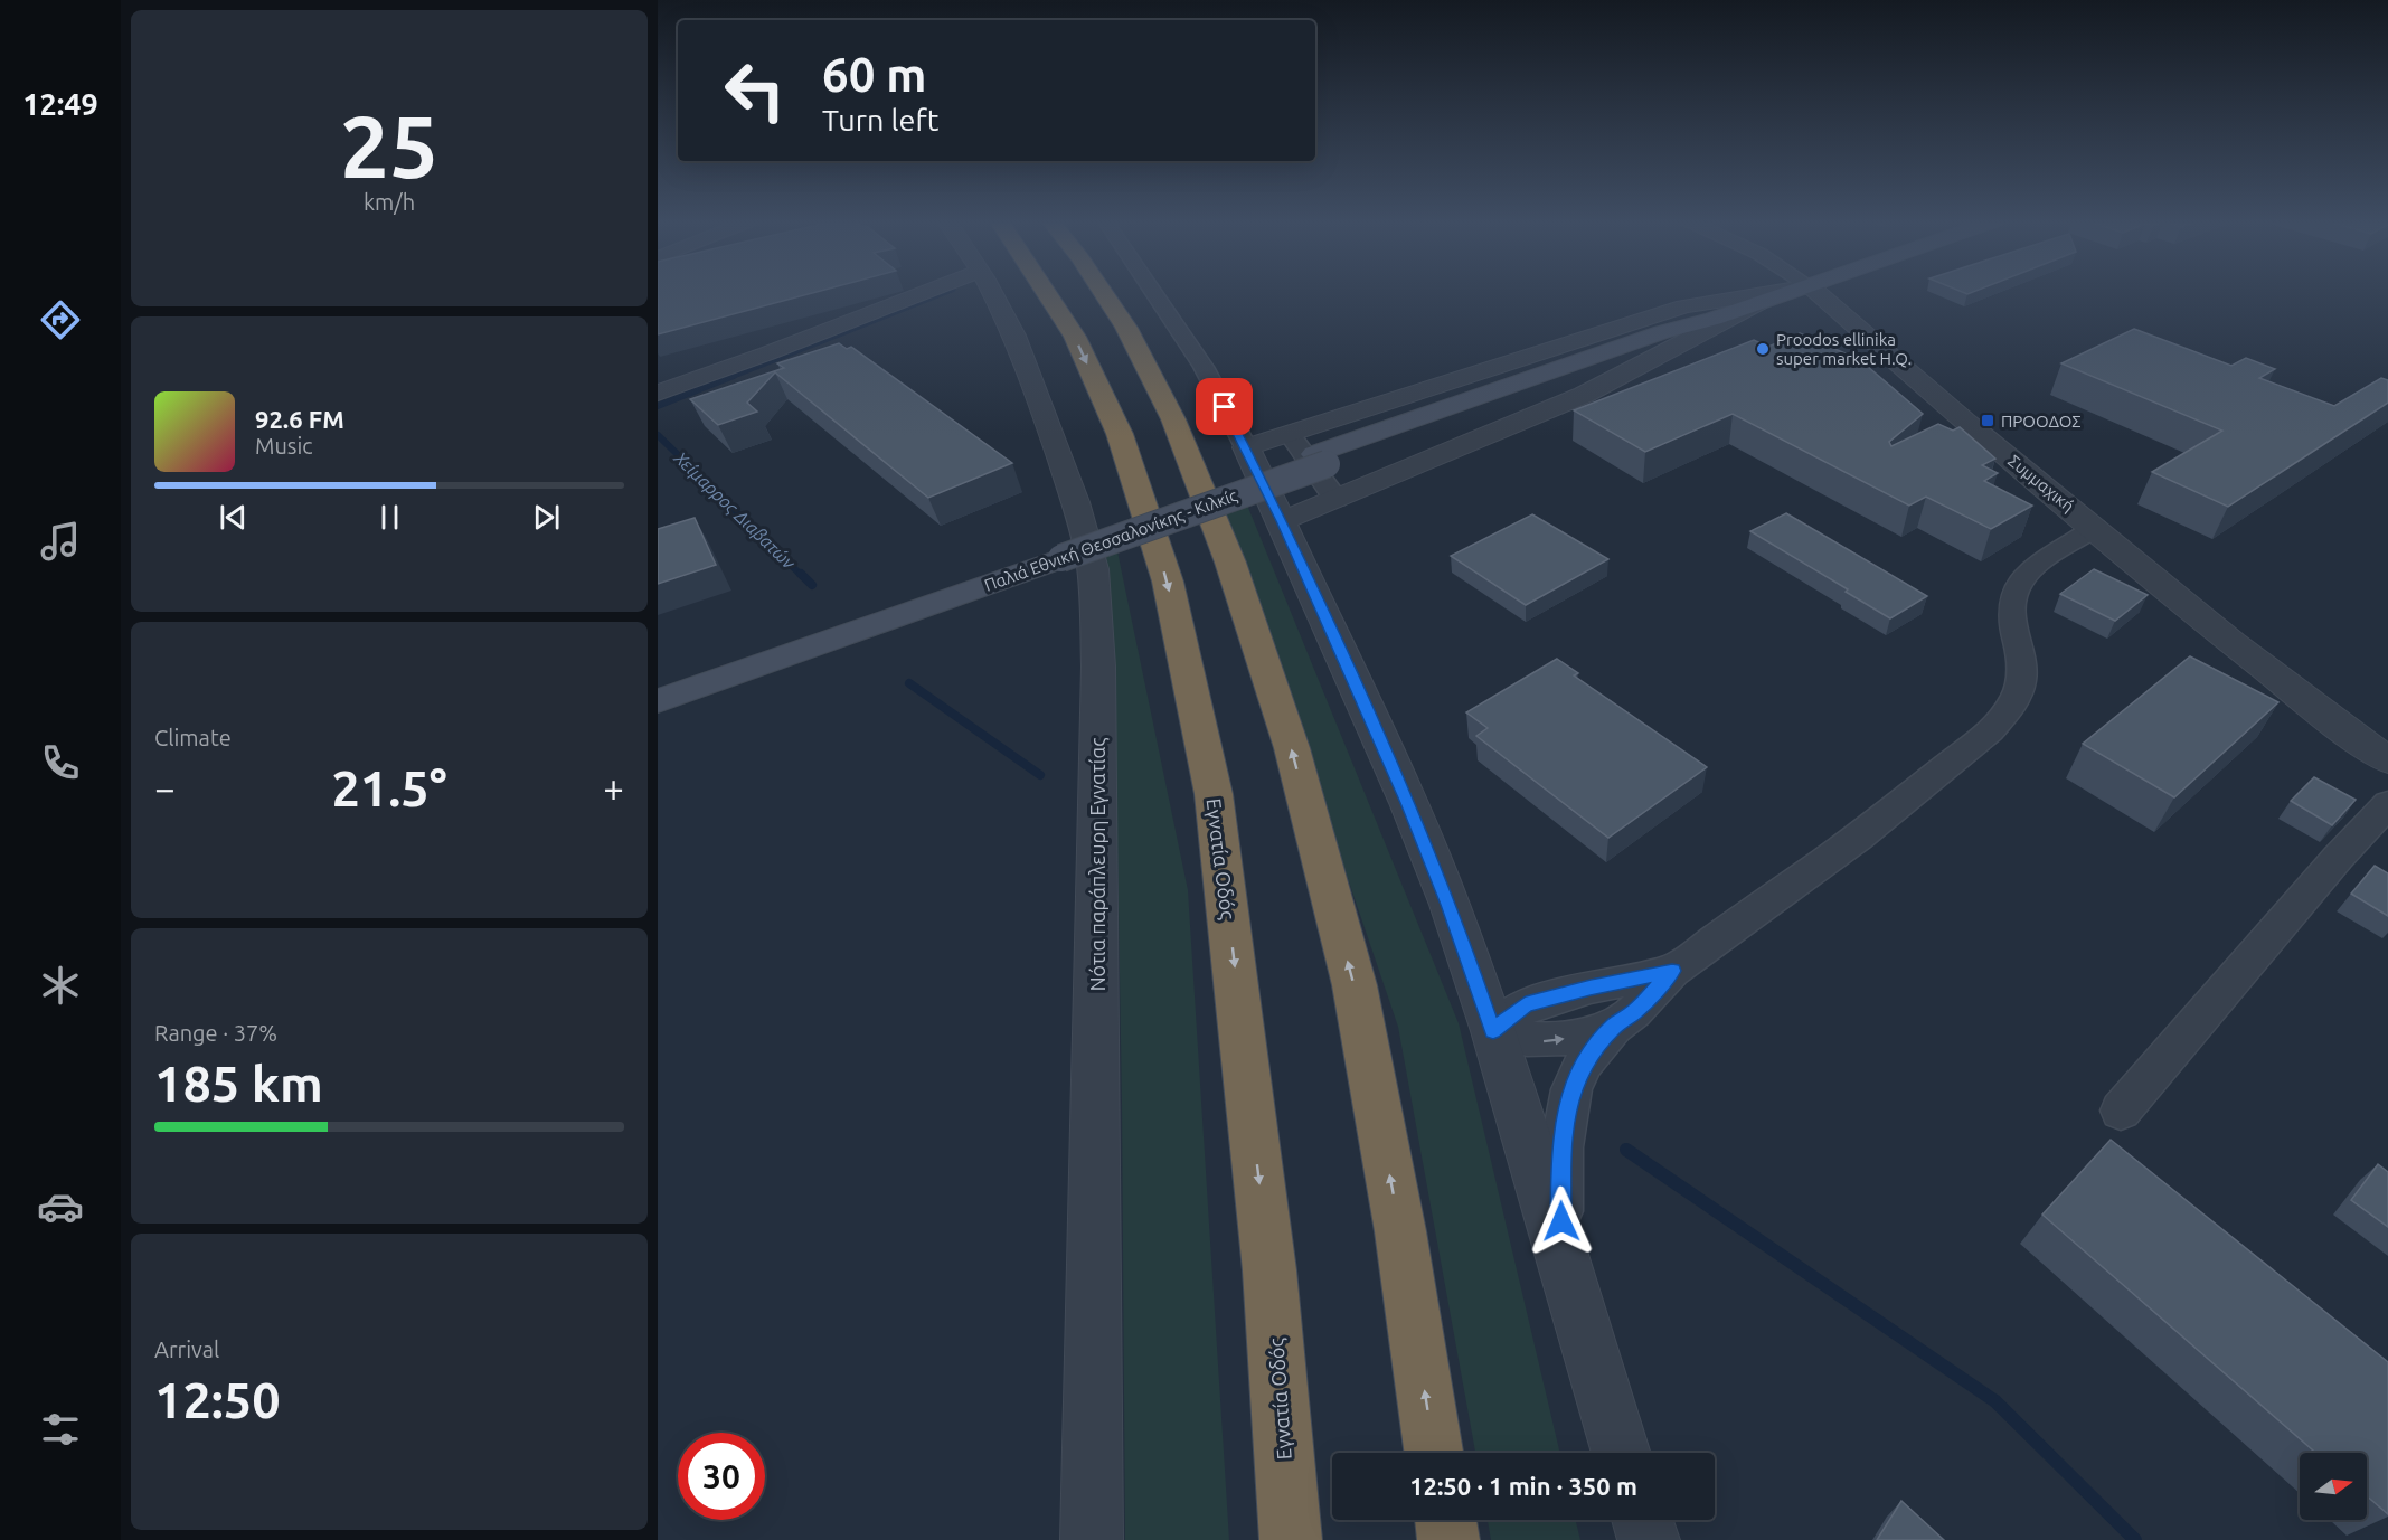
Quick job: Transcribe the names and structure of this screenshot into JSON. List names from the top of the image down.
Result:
{
  "streets": {
    "highway": ["Εγνατία Οδός"],
    "main road": ["Παλιά Εθνική Θεσσαλονίκης - Κιλκίς"],
    "street": ["Συμμαχική", "Νότια παράπλευρη Εγνατίας"]
  },
  "water": ["Χείμαρρος Διαβατών"],
  "places": {
    "other": ["Proodos ellinika super market H.Q."],
    "transit": ["ΠΡΟΟΔΟΣ"]
  },
  "north": "right",
  "page": {
    "tabs": "12:49",
    "tile": [
      ["25", "km/h"],
      "Climate",
      ["Range · 37%", "185 km"],
      ["Arrival", "12:50"]
    ],
    "turn": ["60 m", "Turn left"],
    "song": ["92.6 FM", "Music"],
    "heat": ["−", "21.5°", "+"],
    "limit": "30",
    "trip": "12:50 · 1 min · 350 m"
  }
}
